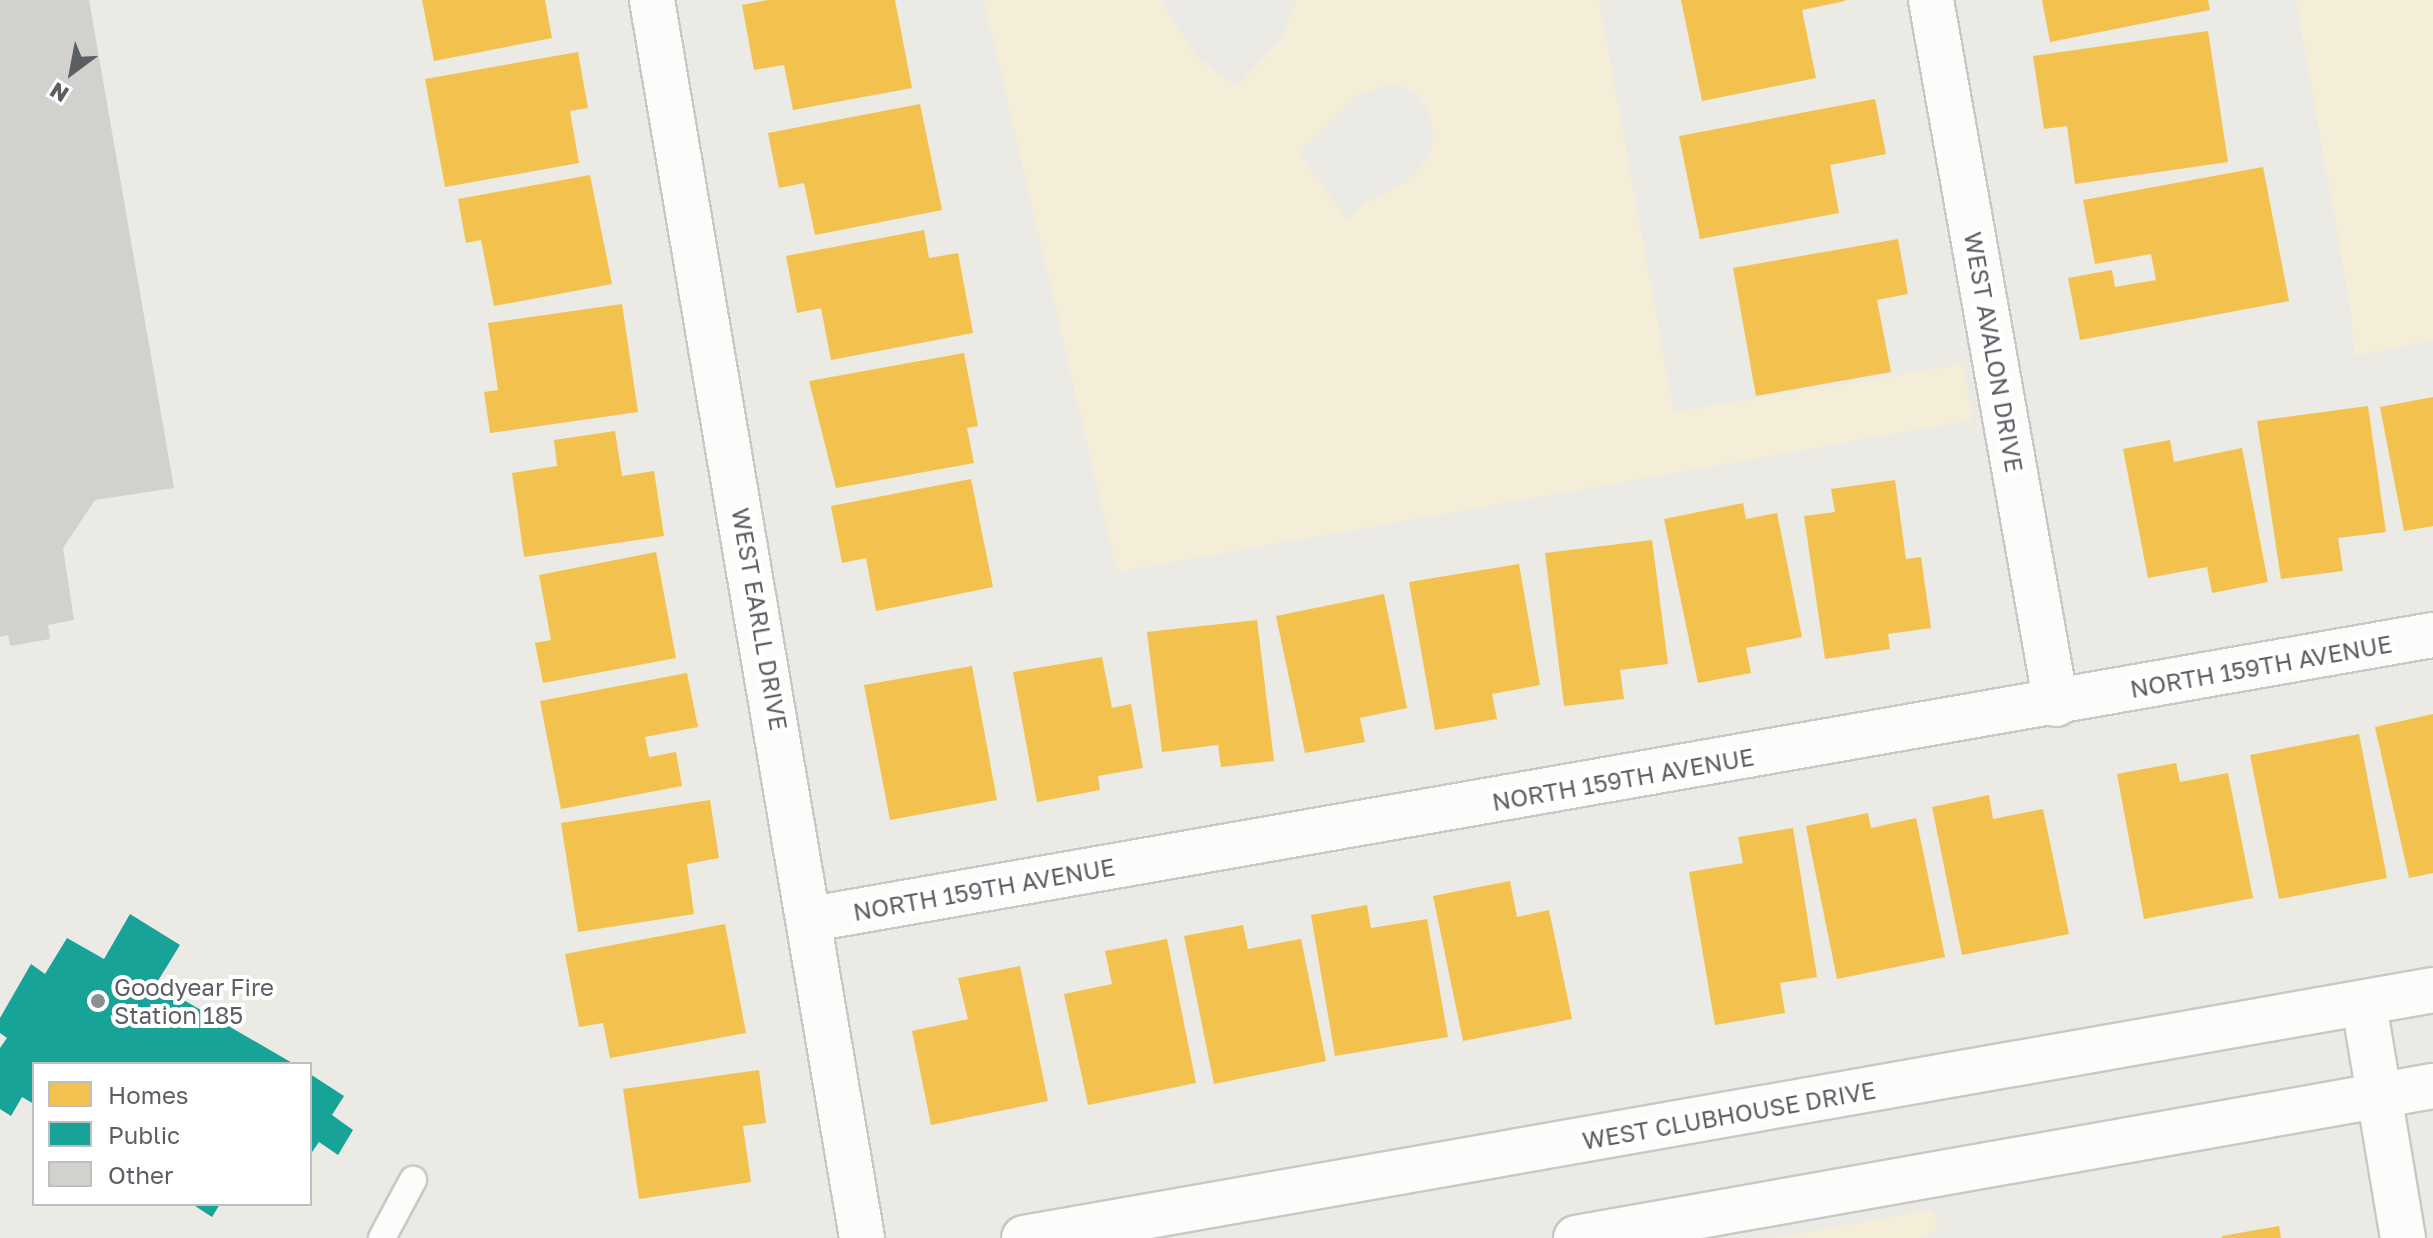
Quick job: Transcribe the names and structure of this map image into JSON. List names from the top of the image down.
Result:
{
  "streets": {
    "street": [
      "WEST AVALON DRIVE",
      "WEST EARLL DRIVE",
      "NORTH 159TH AVENUE",
      "WEST CLUBHOUSE DRIVE"
    ]
  },
  "crossings": [
    ["WEST AVALON DRIVE", "NORTH 159TH AVENUE"],
    ["WEST EARLL DRIVE", "NORTH 159TH AVENUE"]
  ],
  "places": ["Goodyear Fire Station 185"],
  "legend": ["Homes", "Public", "Other"],
  "north": "bottom left"
}
